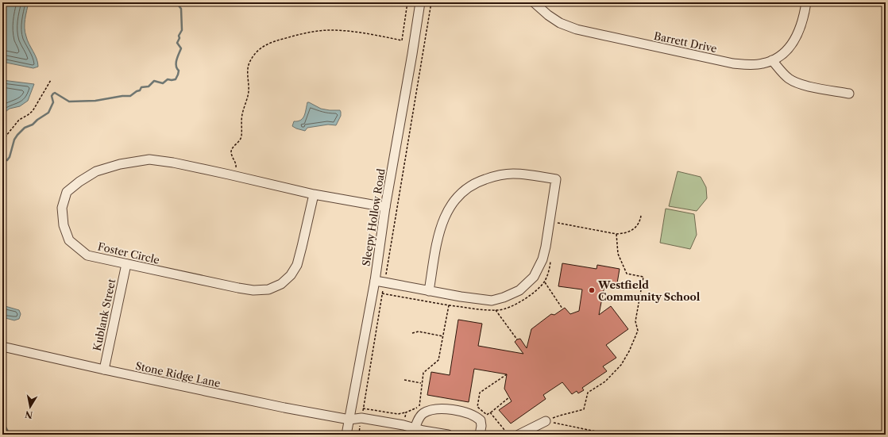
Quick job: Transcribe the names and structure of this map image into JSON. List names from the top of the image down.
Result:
{
  "streets": {
    "street": [
      "Barrett Drive",
      "Sleepy Hollow Road",
      "Foster Circle",
      "Kublank Street",
      "Stone Ridge Lane"
    ]
  },
  "crossings": [
    ["Sleepy Hollow Road", "Foster Circle"],
    ["Sleepy Hollow Road", "Stone Ridge Lane"],
    ["Foster Circle", "Kublank Street"],
    ["Kublank Street", "Stone Ridge Lane"]
  ],
  "places": ["Westfield Community School"],
  "north": "bottom"
}
